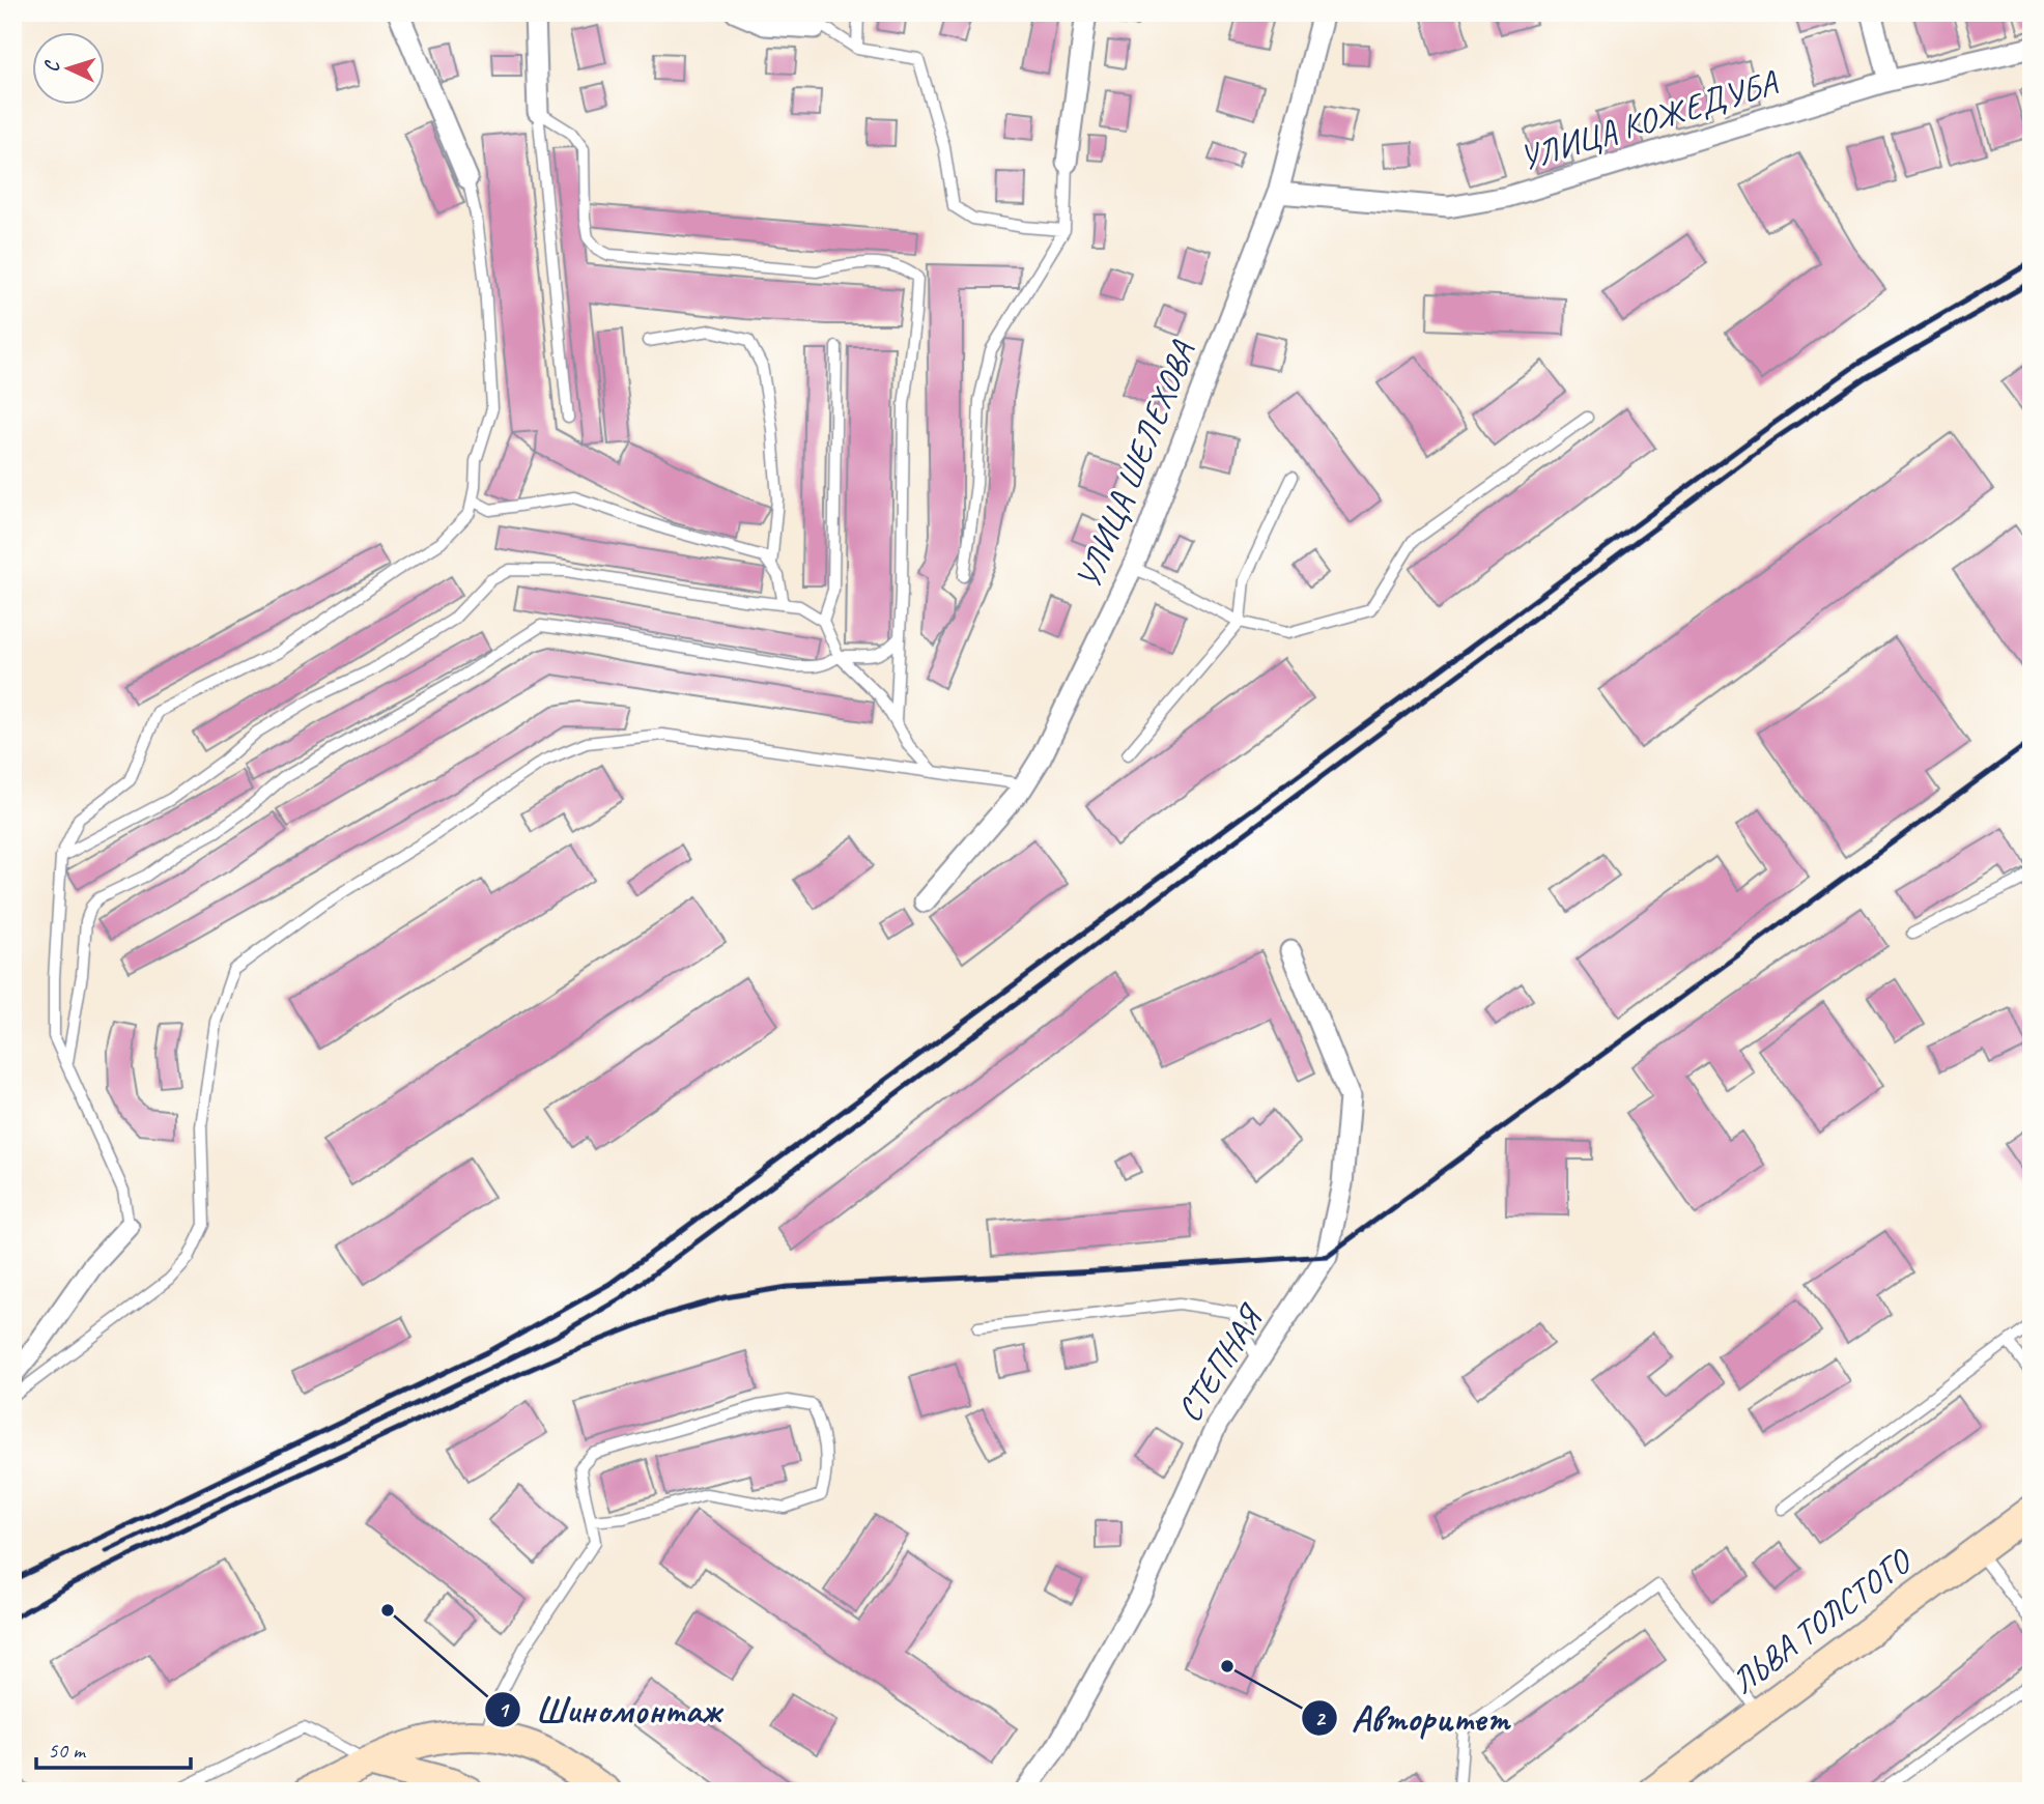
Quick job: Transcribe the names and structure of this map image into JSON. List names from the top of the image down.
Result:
{
  "streets": {
    "street": [
      "УЛИЦА КОЖЕДУБА",
      "УЛИЦА ШЕЛЕХОВА",
      "СТЕПНАЯ",
      "ЛЬВА ТОЛСТОГО"
    ]
  },
  "crossings": [
    ["УЛИЦА КОЖЕДУБА", "УЛИЦА ШЕЛЕХОВА"]
  ],
  "places": ["Шиномонтаж", "Авторитет"],
  "scale_bar": "50 m",
  "north": "left"
}
